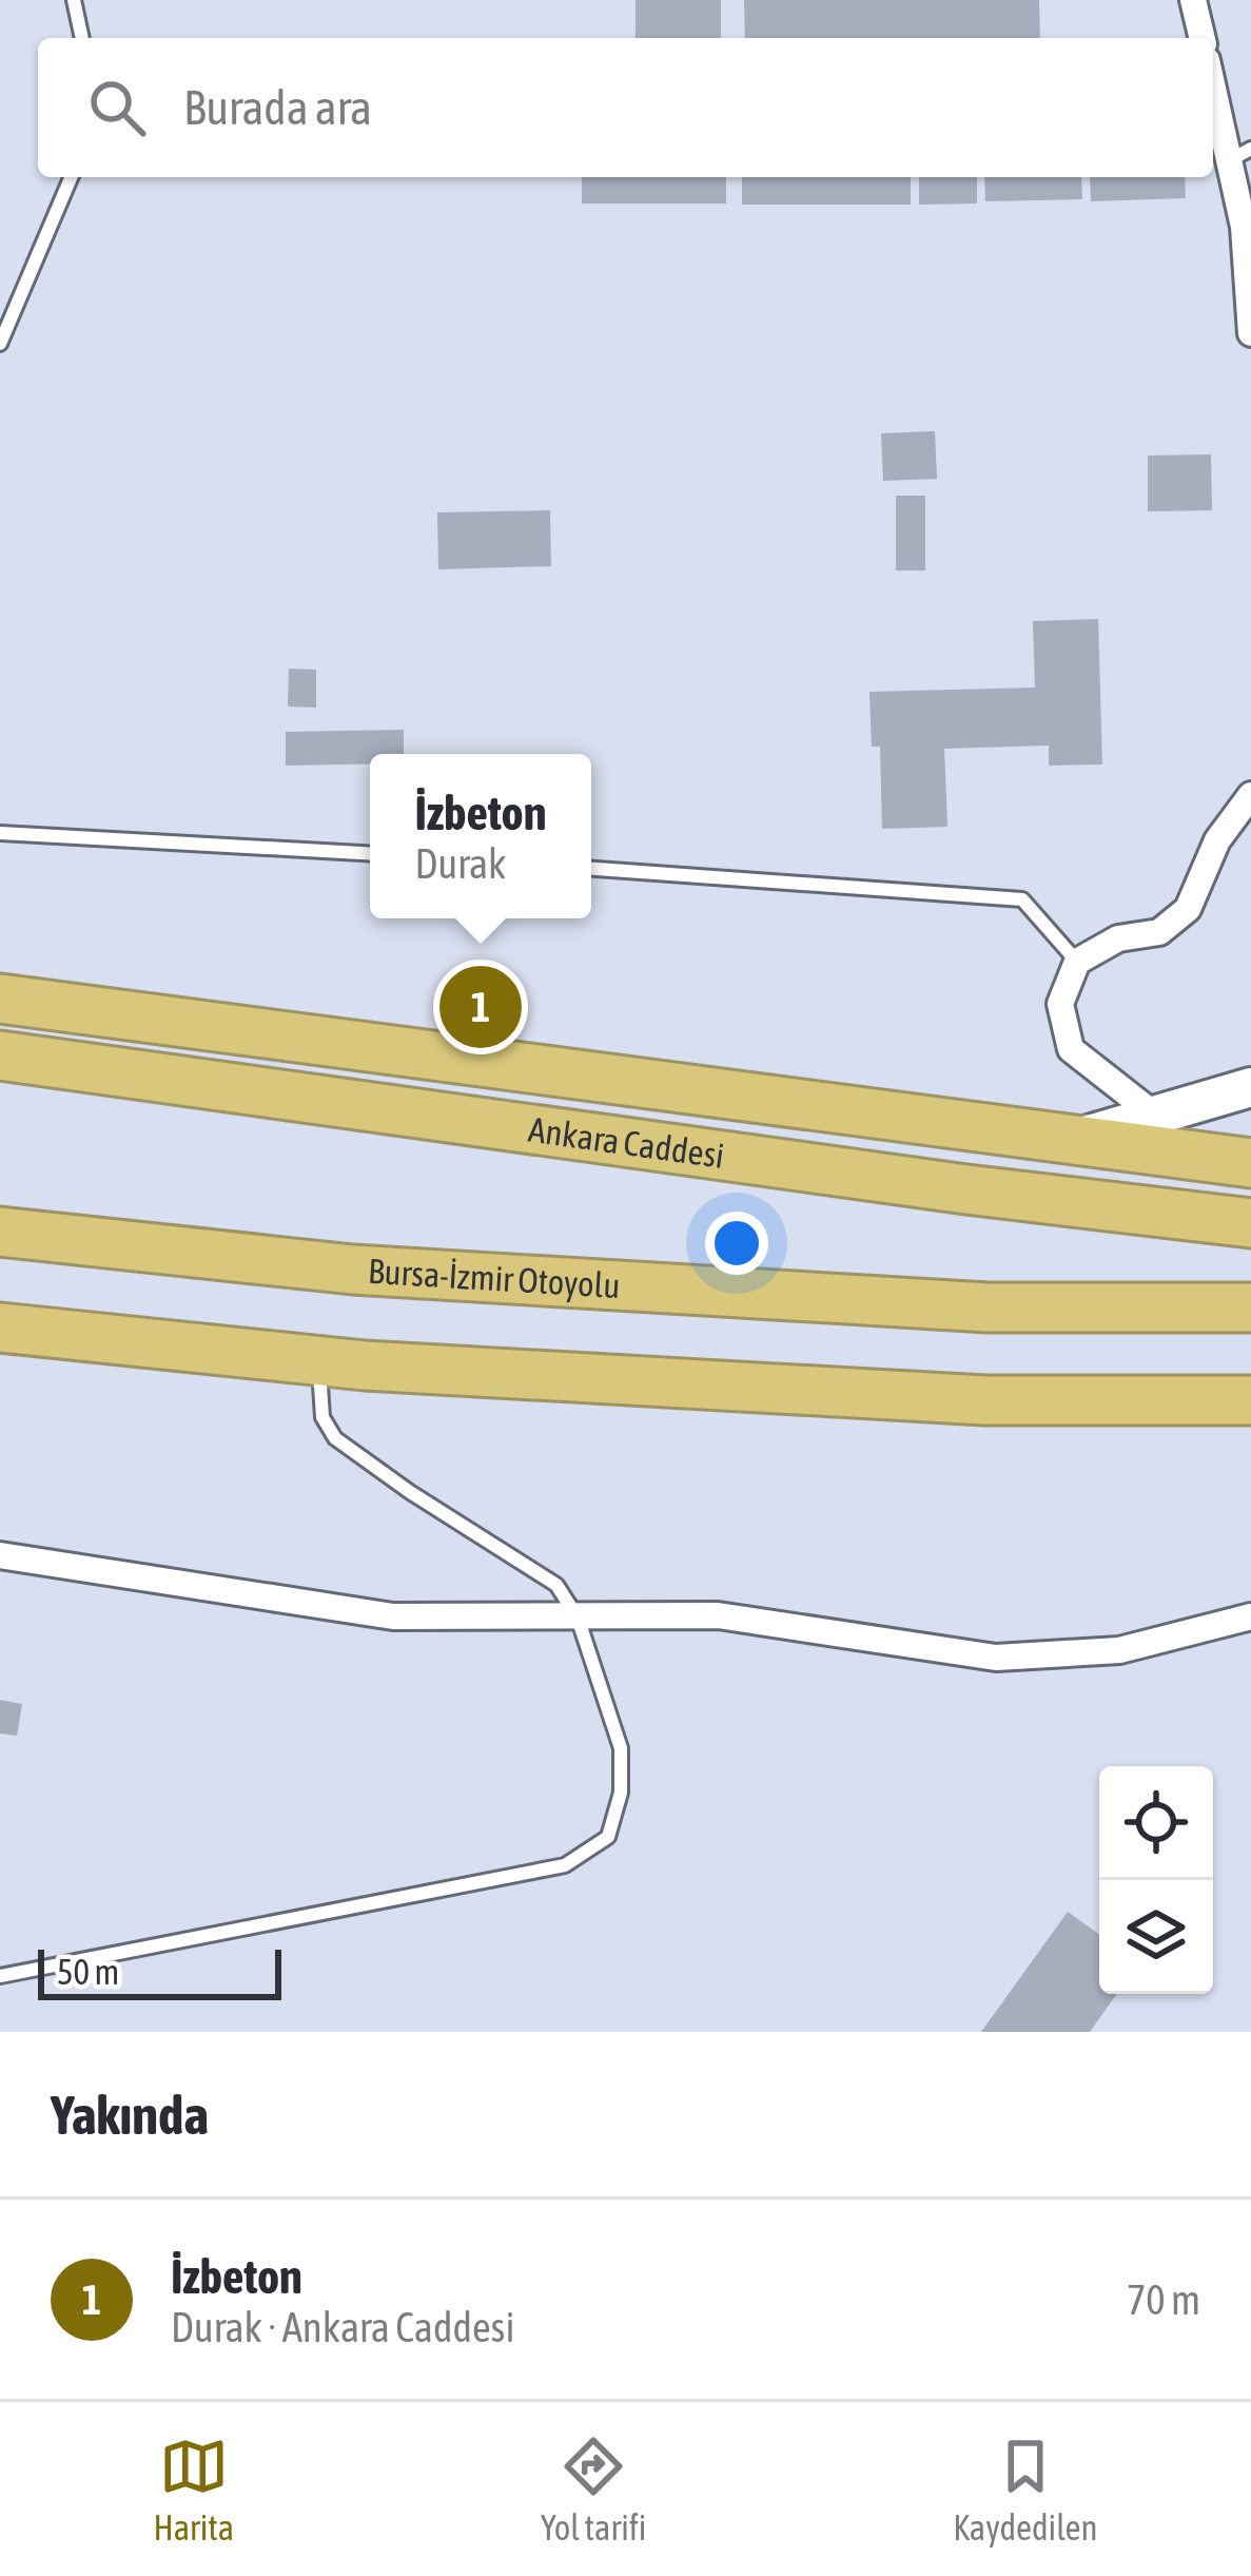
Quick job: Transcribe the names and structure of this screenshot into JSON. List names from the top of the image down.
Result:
{
  "streets": {
    "highway": ["Ankara Caddesi", "Bursa-İzmir Otoyolu"]
  },
  "scale_bar": "50 m",
  "page": {
    "search": "Burada ara",
    "popup": ["İzbeton", "Durak"],
    "pins": "1",
    "scale": "50 m",
    "heading": "Yakında",
    "list": [
      {
        "mark": "1",
        "name": "İzbeton",
        "note": "Durak · Ankara Caddesi",
        "value": "70 m"
      }
    ],
    "nav": ["Harita", "Yol tarifi", "Kaydedilen"]
  }
}
